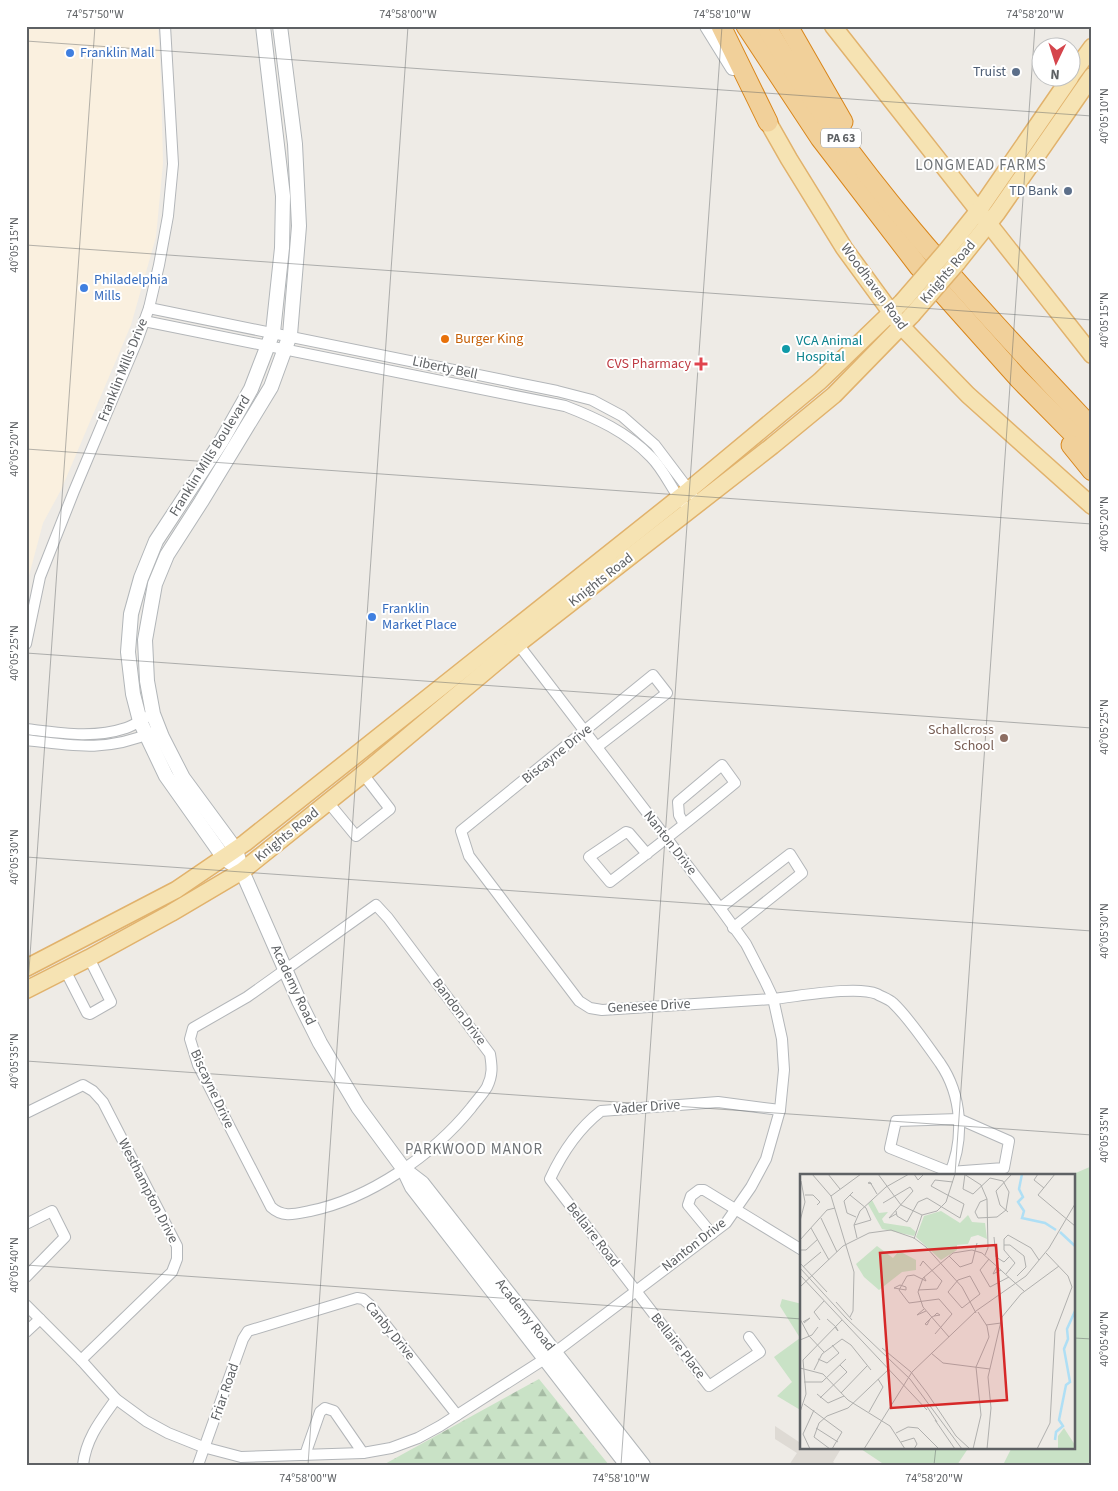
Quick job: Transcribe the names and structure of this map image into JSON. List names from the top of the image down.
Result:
{
  "streets": {
    "highway": ["PA 63"],
    "main road": ["Knights Road", "Woodhaven Road"],
    "street": [
      "Liberty Bell",
      "Franklin Mills Drive",
      "Franklin Mills Boulevard",
      "Biscayne Drive",
      "Nanton Drive",
      "Academy Road",
      "Genesee Drive",
      "Bandon Drive",
      "Vader Drive",
      "Westhampton Drive",
      "Bellaire Road",
      "Canby Drive",
      "Bellaire Place",
      "Friar Road"
    ]
  },
  "crossings": [
    ["Knights Road", "Woodhaven Road"],
    ["Knights Road", "Liberty Bell"],
    ["Knights Road", "Franklin Mills Boulevard"],
    ["Knights Road", "Nanton Drive"],
    ["Knights Road", "Academy Road"],
    ["Liberty Bell", "Franklin Mills Drive"],
    ["Liberty Bell", "Franklin Mills Boulevard"],
    ["Franklin Mills Boulevard", "Academy Road"],
    ["Biscayne Drive", "Nanton Drive"],
    ["Biscayne Drive", "Academy Road"],
    ["Biscayne Drive", "Genesee Drive"],
    ["Biscayne Drive", "Bandon Drive"],
    ["Nanton Drive", "Academy Road"],
    ["Nanton Drive", "Genesee Drive"],
    ["Nanton Drive", "Vader Drive"],
    ["Nanton Drive", "Westhampton Drive"],
    ["Nanton Drive", "Bellaire Road"],
    ["Nanton Drive", "Canby Drive"],
    ["Nanton Drive", "Bellaire Place"],
    ["Nanton Drive", "Friar Road"],
    ["Academy Road", "Bandon Drive"],
    ["Vader Drive", "Bellaire Road"],
    ["Bellaire Road", "Bellaire Place"],
    ["Canby Drive", "Friar Road"]
  ],
  "districts": ["LONGMEAD FARMS", "PARKWOOD MANOR"],
  "places": {
    "other": [
      "Franklin Mall",
      "Truist",
      "TD Bank",
      "Philadelphia Mills",
      "Burger King",
      "VCA Animal Hospital",
      "Franklin Market Place",
      "Schallcross School"
    ],
    "health": ["CVS Pharmacy"]
  },
  "north": "bottom",
  "coordinates": [
    "74°57'50\"W",
    "74°58'00\"W",
    "74°58'10\"W",
    "74°58'20\"W",
    "40°05'10\"N",
    "40°05'15\"N",
    "40°05'20\"N",
    "40°05'25\"N",
    "40°05'30\"N",
    "40°05'35\"N",
    "40°05'40\"N"
  ]
}
